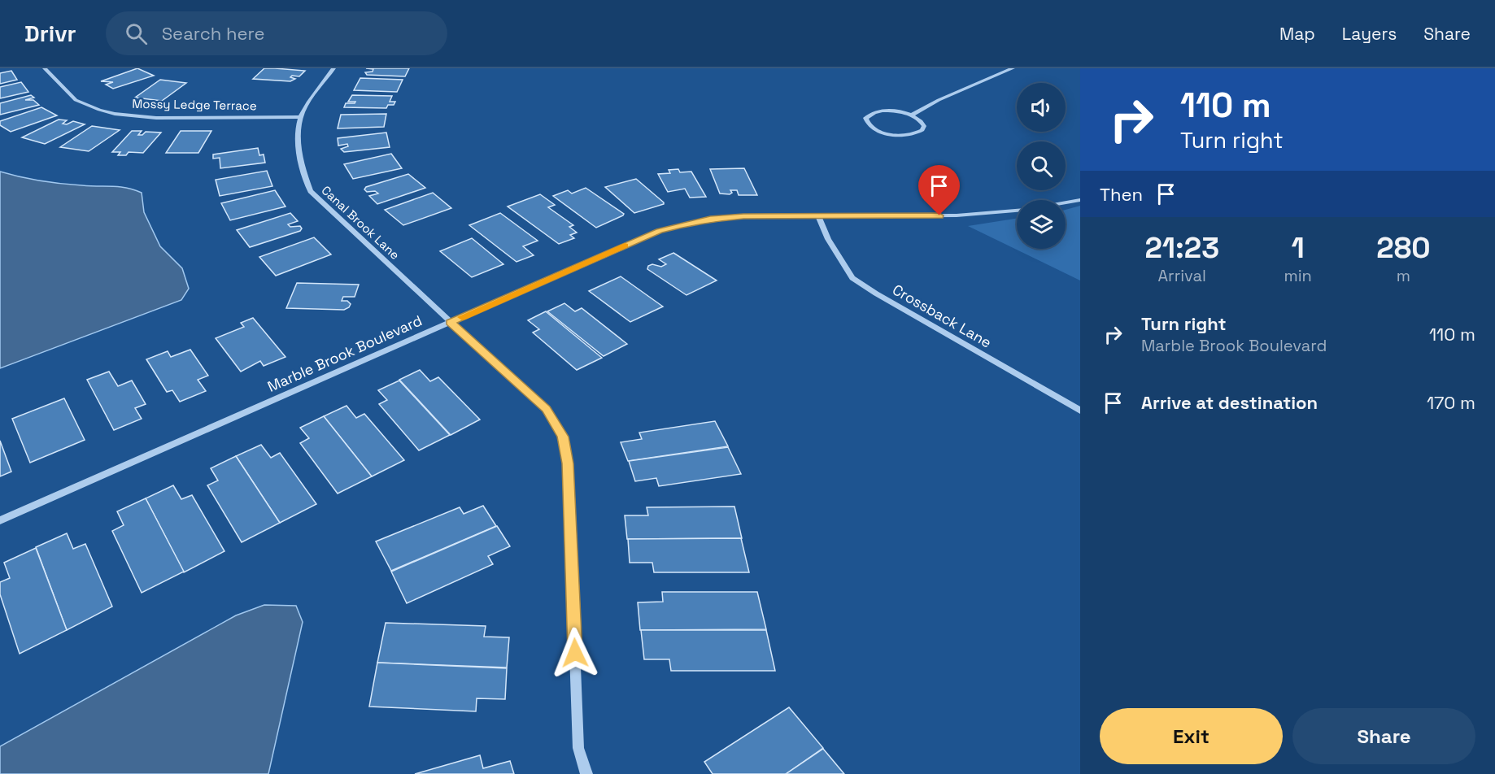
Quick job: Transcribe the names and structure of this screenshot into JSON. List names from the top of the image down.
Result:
{
  "streets": {
    "street": [
      "Mossy Ledge Terrace",
      "Canal Brook Lane",
      "Crossback Lane",
      "Marble Brook Boulevard"
    ]
  },
  "crossings": [
    ["Mossy Ledge Terrace", "Canal Brook Lane"],
    ["Canal Brook Lane", "Marble Brook Boulevard"],
    ["Crossback Lane", "Marble Brook Boulevard"]
  ],
  "page": {
    "header": "Drivr",
    "search": "Search here",
    "nav": ["Map", "Layers", "Share"],
    "turn": ["110 m", "Turn right"],
    "then": "Then",
    "eta": [
      "21:23",
      "Arrival",
      "1",
      "min",
      "280",
      "m"
    ],
    "list": [
      {
        "name": "Turn right",
        "note": "Marble Brook Boulevard",
        "value": "110 m"
      },
      {
        "name": "Arrive at destination",
        "value": "170 m"
      }
    ],
    "buttons": ["Exit", "Share"]
  }
}
